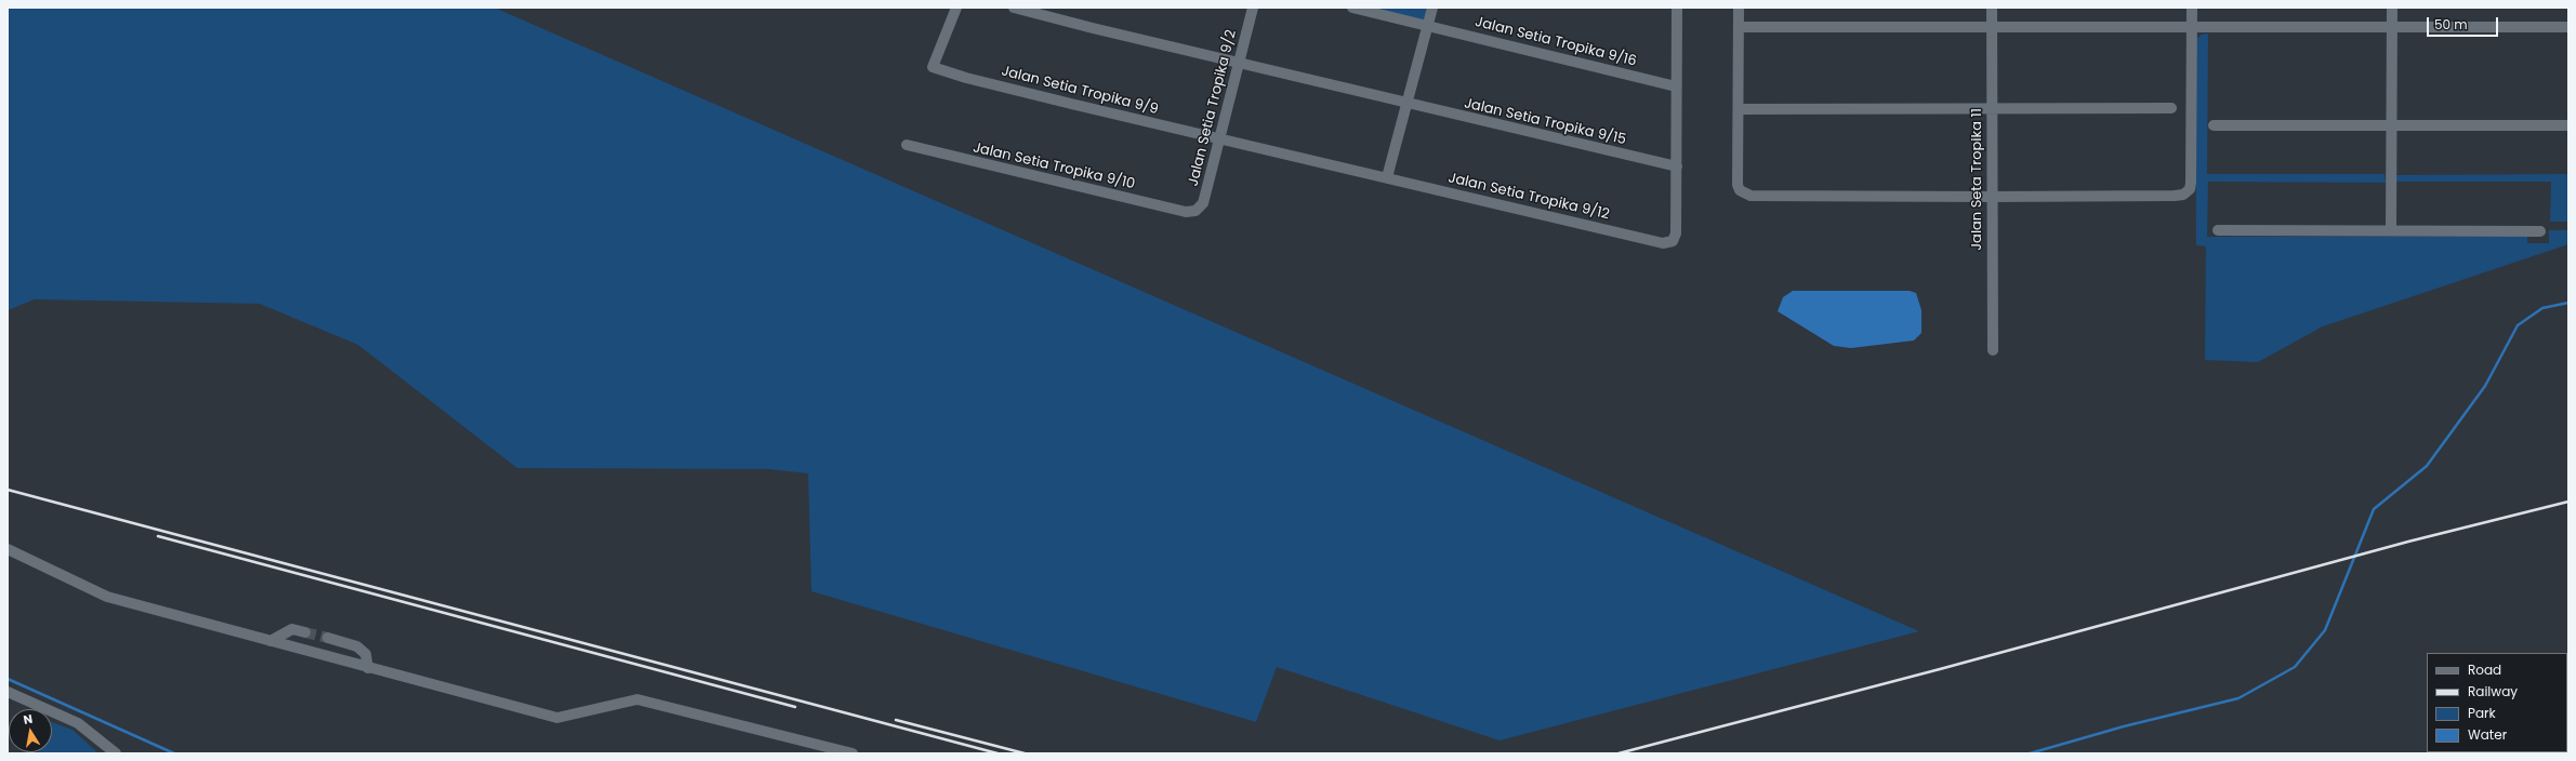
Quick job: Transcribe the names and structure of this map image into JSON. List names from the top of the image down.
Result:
{
  "streets": {
    "street": [
      "Jalan Setia Tropika 9/16",
      "Jalan Setia Tropika 9/9",
      "Jalan Setia Tropika 9/2",
      "Jalan Setia Tropika 9/15",
      "Jalan Setia Tropika 9/10",
      "Jalan Seta Tropika 11",
      "Jalan Setia Tropika 9/12"
    ]
  },
  "crossings": [
    ["Jalan Setia Tropika 9/9", "Jalan Setia Tropika 9/2"],
    ["Jalan Setia Tropika 9/9", "Jalan Setia Tropika 9/12"],
    ["Jalan Setia Tropika 9/2", "Jalan Setia Tropika 9/15"],
    ["Jalan Setia Tropika 9/2", "Jalan Setia Tropika 9/10"],
    ["Jalan Setia Tropika 9/15", "Jalan Setia Tropika 9/12"]
  ],
  "legend": [
    "Road",
    "Railway",
    "Park",
    "Water"
  ],
  "scale_bar": "50 m",
  "north": "top"
}
